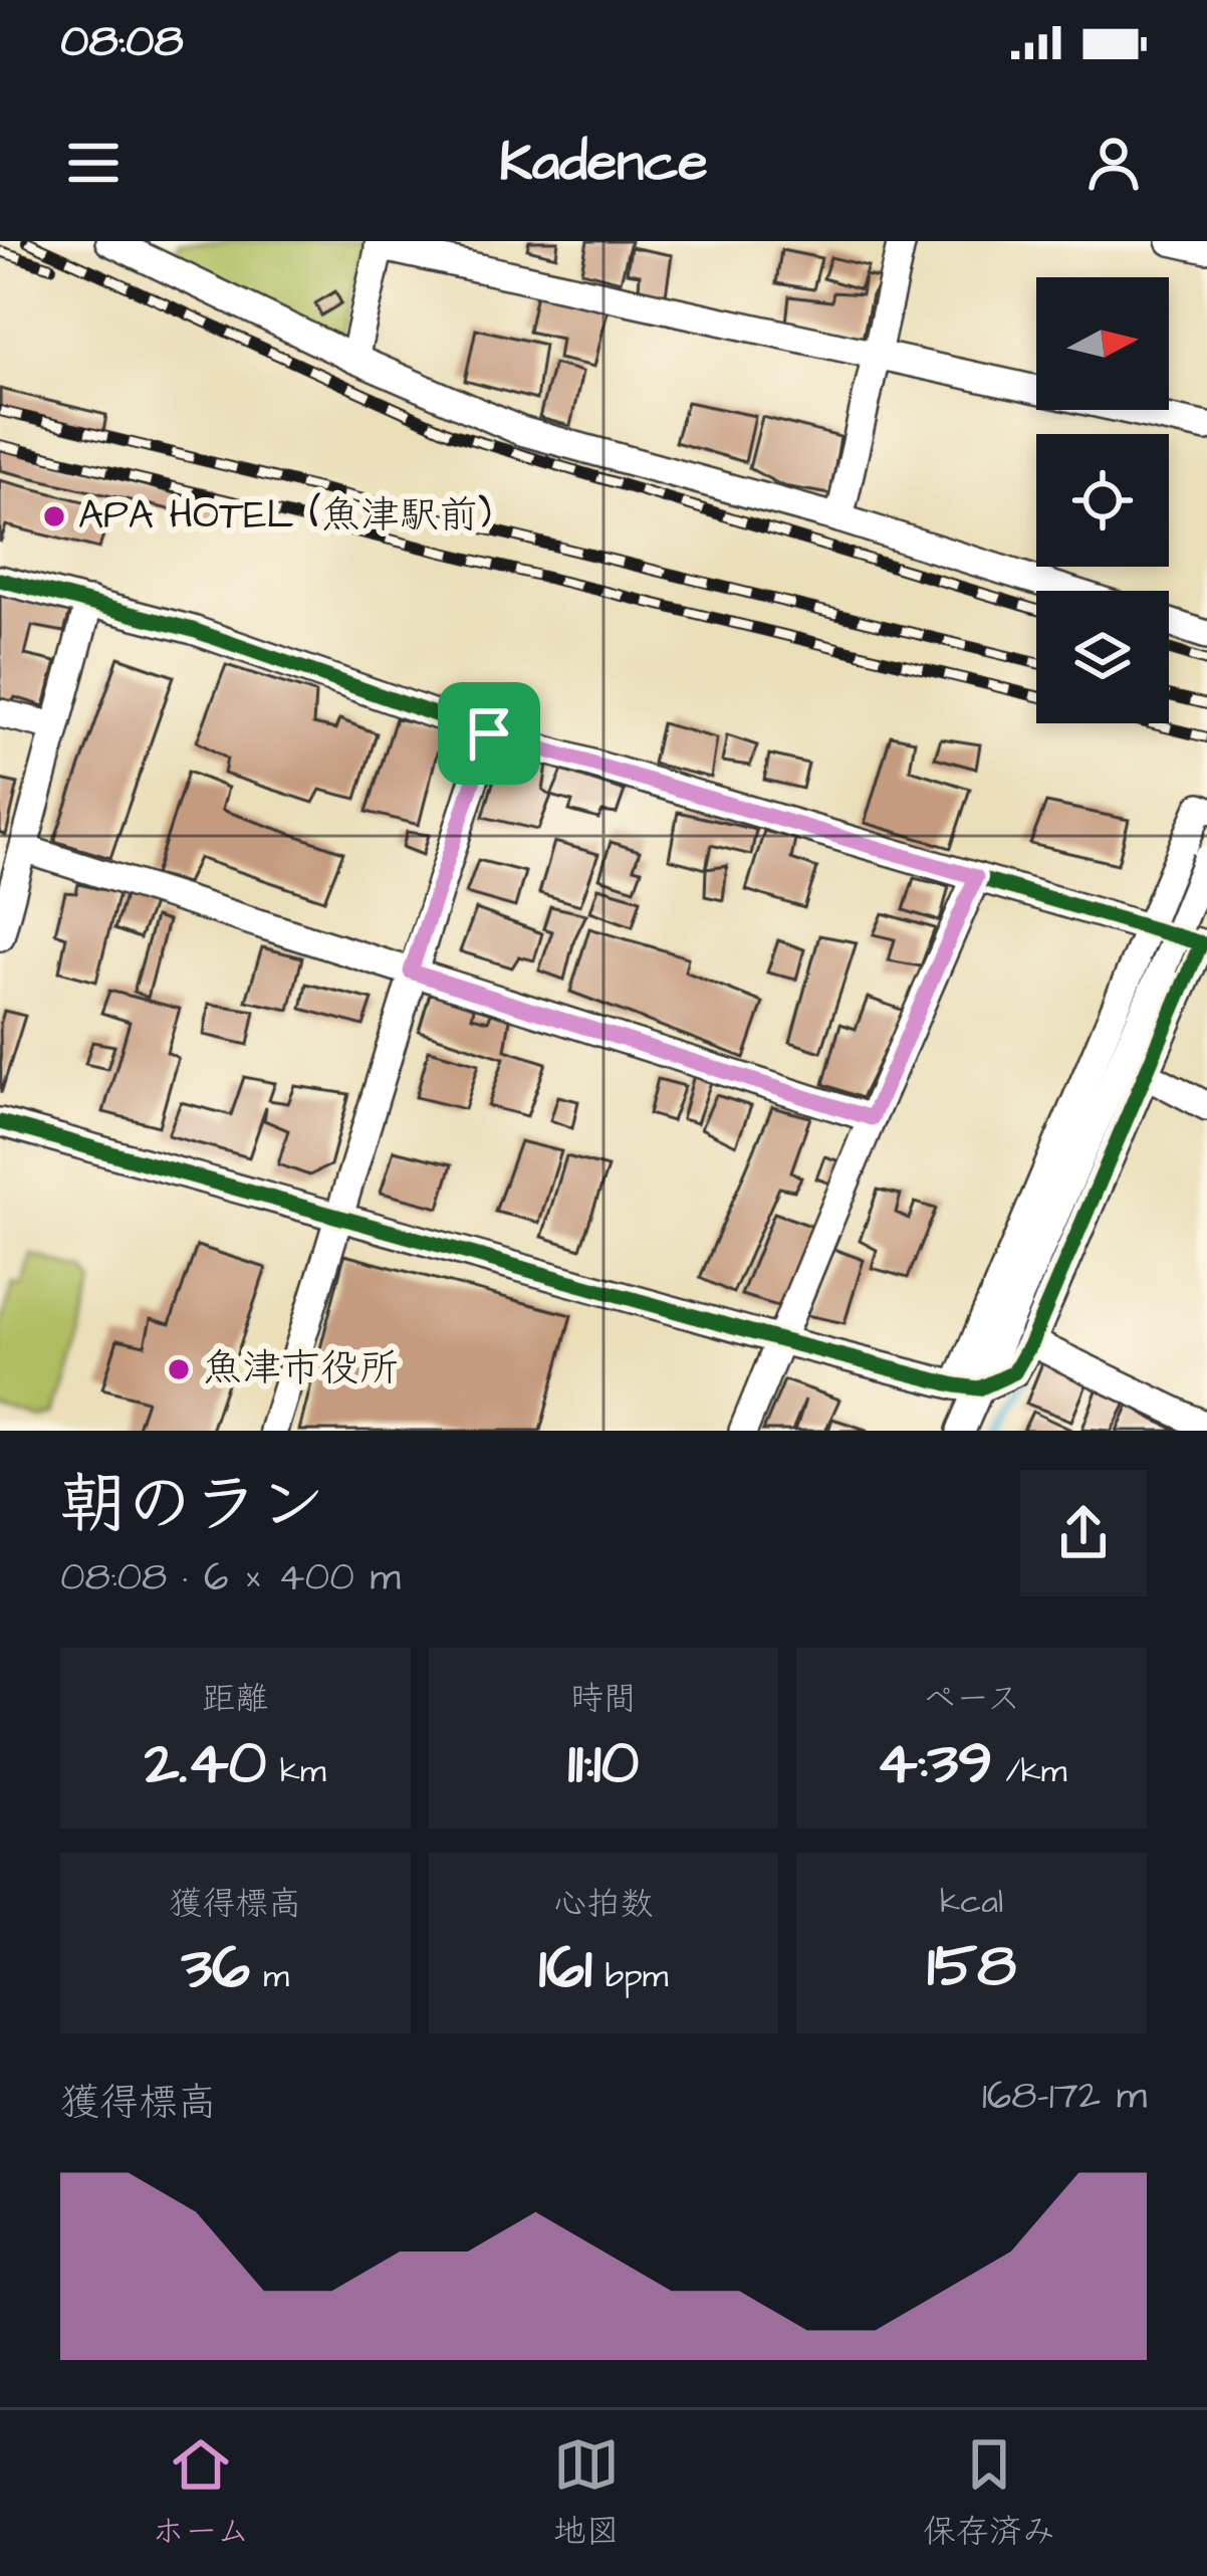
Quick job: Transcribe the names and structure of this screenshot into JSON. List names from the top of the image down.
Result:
{
  "places": ["APA HOTEL (魚津駅前)", "魚津市役所"],
  "north": "right",
  "page": {
    "status": "08:08",
    "header": "Kadence",
    "heading": ["朝のラン", "08:08 · 6 × 400 m"],
    "stats": [
      ["距離", "2.40 km"],
      ["時間", "11:10"],
      ["ペース", "4:39 /km"],
      ["獲得標高", "36 m"],
      ["心拍数", "161 bpm"],
      ["kcal", "158"]
    ],
    "chart": ["獲得標高", "168–172 m"],
    "tabs": ["ホーム", "地図", "保存済み"]
  }
}
